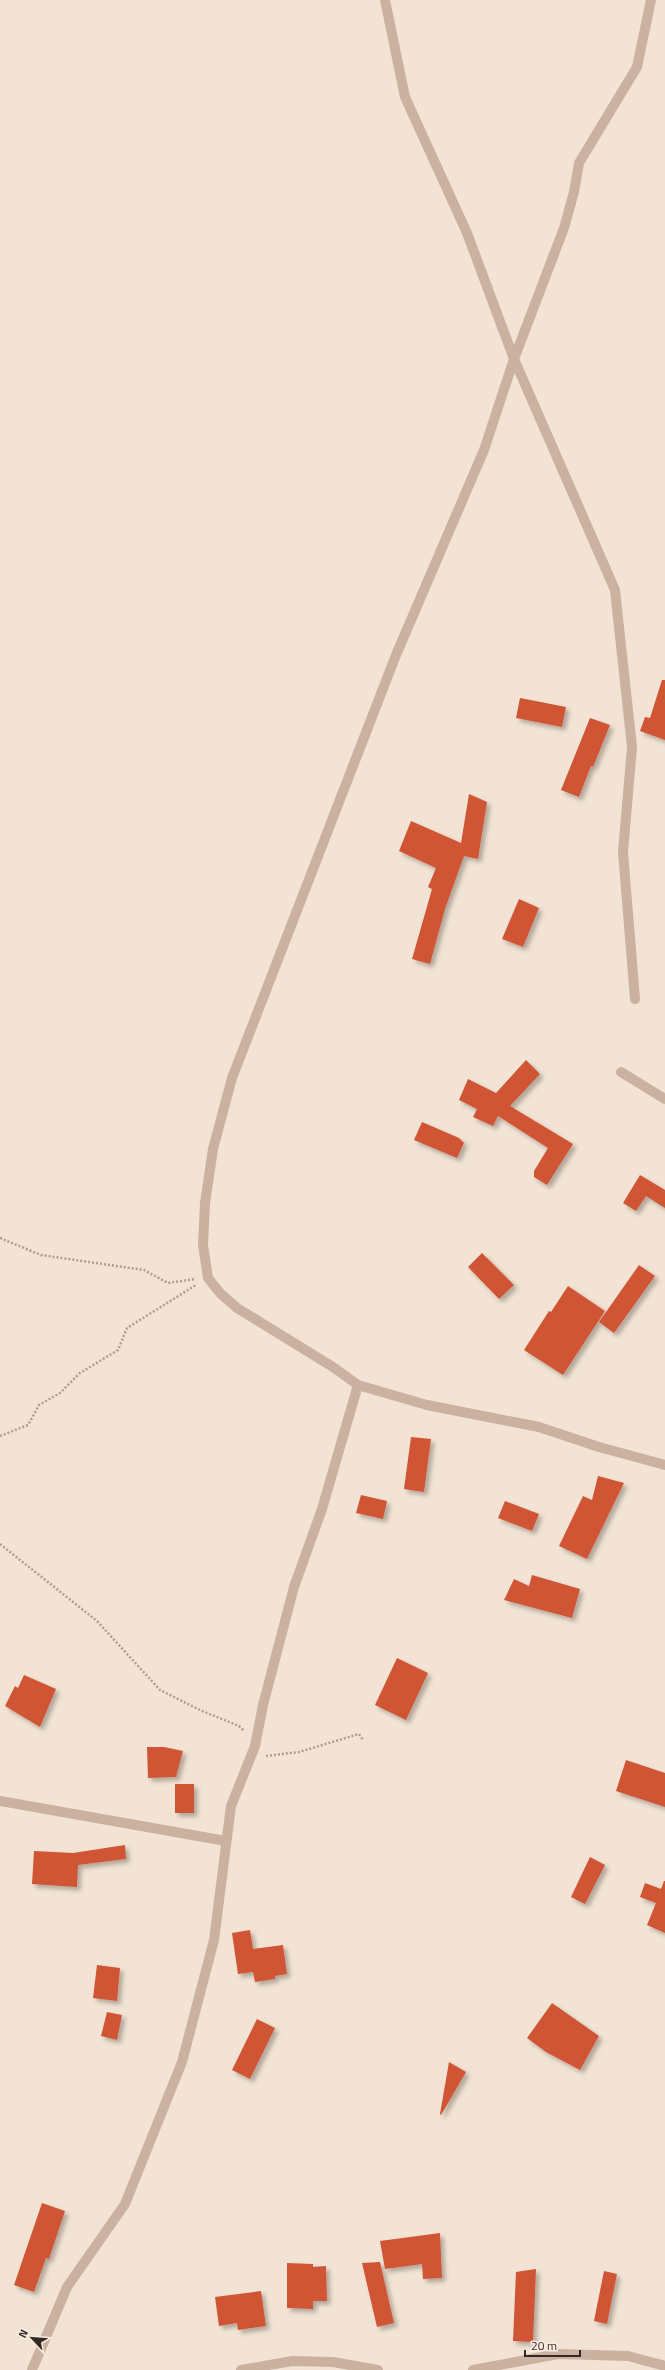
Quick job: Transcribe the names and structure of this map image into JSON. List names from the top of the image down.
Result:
{
  "scale_bar": "20 m",
  "north": "top left"
}
